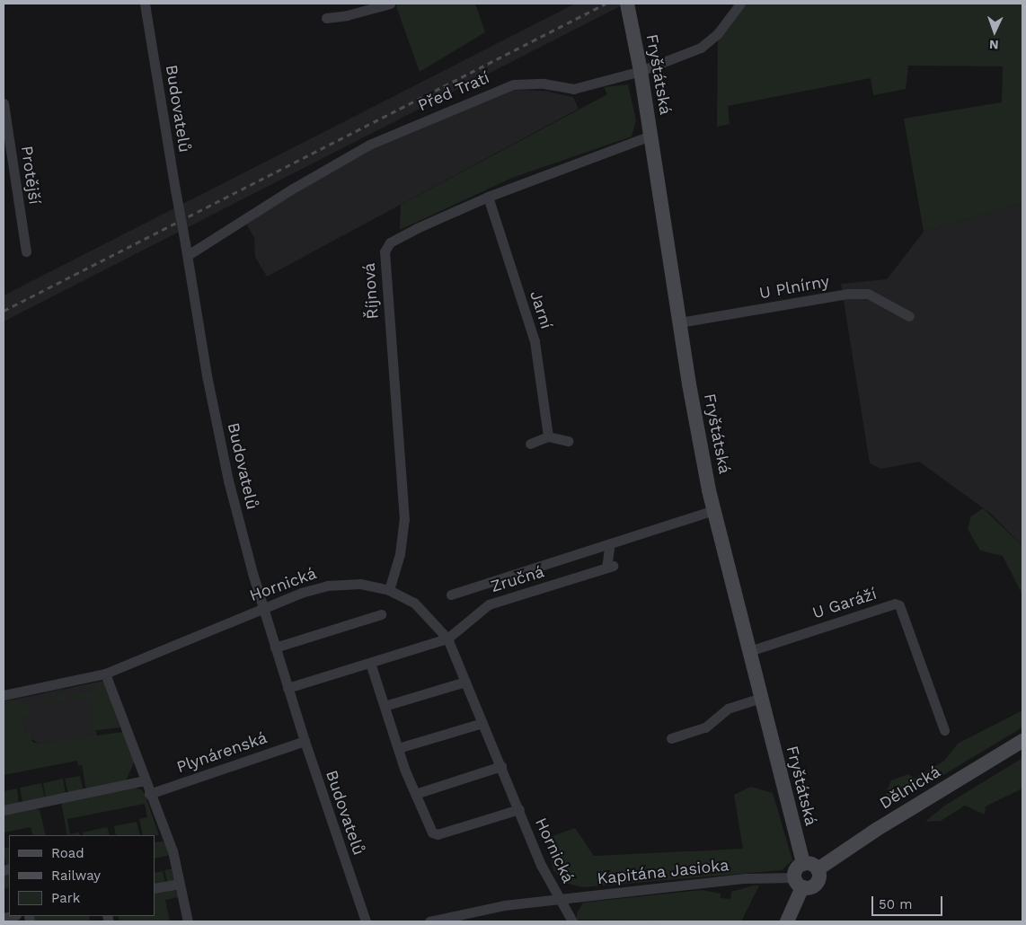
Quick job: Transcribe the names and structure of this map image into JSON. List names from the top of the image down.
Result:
{
  "streets": {
    "street": [
      "Fryštátská",
      "Před Tratí",
      "Budovatelů",
      "Protější",
      "U Plnírny",
      "Říjnová",
      "Jarní",
      "Zručná",
      "Hornická",
      "U Garáží",
      "Plynárenská",
      "Dělnická",
      "Kapitána Jasioka"
    ]
  },
  "crossings": [
    ["Fryštátská", "Před Tratí"],
    ["Fryštátská", "U Plnírny"],
    ["Fryštátská", "Říjnová"],
    ["Fryštátská", "Zručná"],
    ["Fryštátská", "U Garáží"],
    ["Fryštátská", "Dělnická"],
    ["Fryštátská", "Kapitána Jasioka"],
    ["Před Tratí", "Budovatelů"],
    ["Budovatelů", "Hornická"],
    ["Budovatelů", "Plynárenská"],
    ["Říjnová", "Jarní"],
    ["Říjnová", "Hornická"],
    ["Zručná", "Hornická"],
    ["Hornická", "Kapitána Jasioka"],
    ["Dělnická", "Kapitána Jasioka"]
  ],
  "legend": ["Road", "Railway", "Park"],
  "scale_bar": "50 m",
  "north": "bottom"
}
